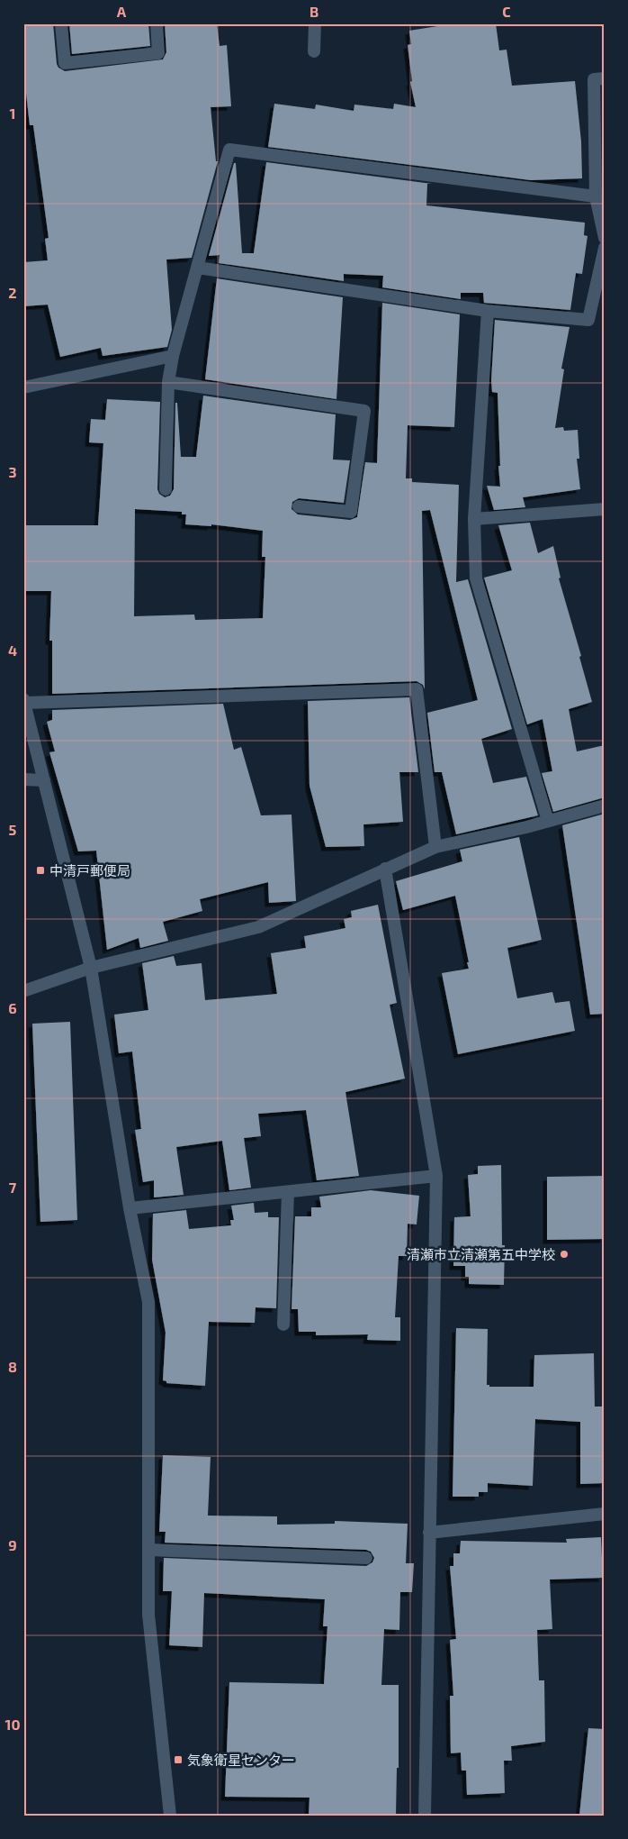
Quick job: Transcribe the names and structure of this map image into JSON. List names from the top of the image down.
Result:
{
  "places": {
    "transit": ["中清戸郵便局", "気象衛星センター"],
    "other": ["清瀬市立清瀬第五中学校"]
  },
  "grid": {
    "columns": ["A", "B", "C"],
    "rows": [
      "1",
      "2",
      "3",
      "4",
      "5",
      "6",
      "7",
      "8",
      "9",
      "10"
    ]
  }
}
